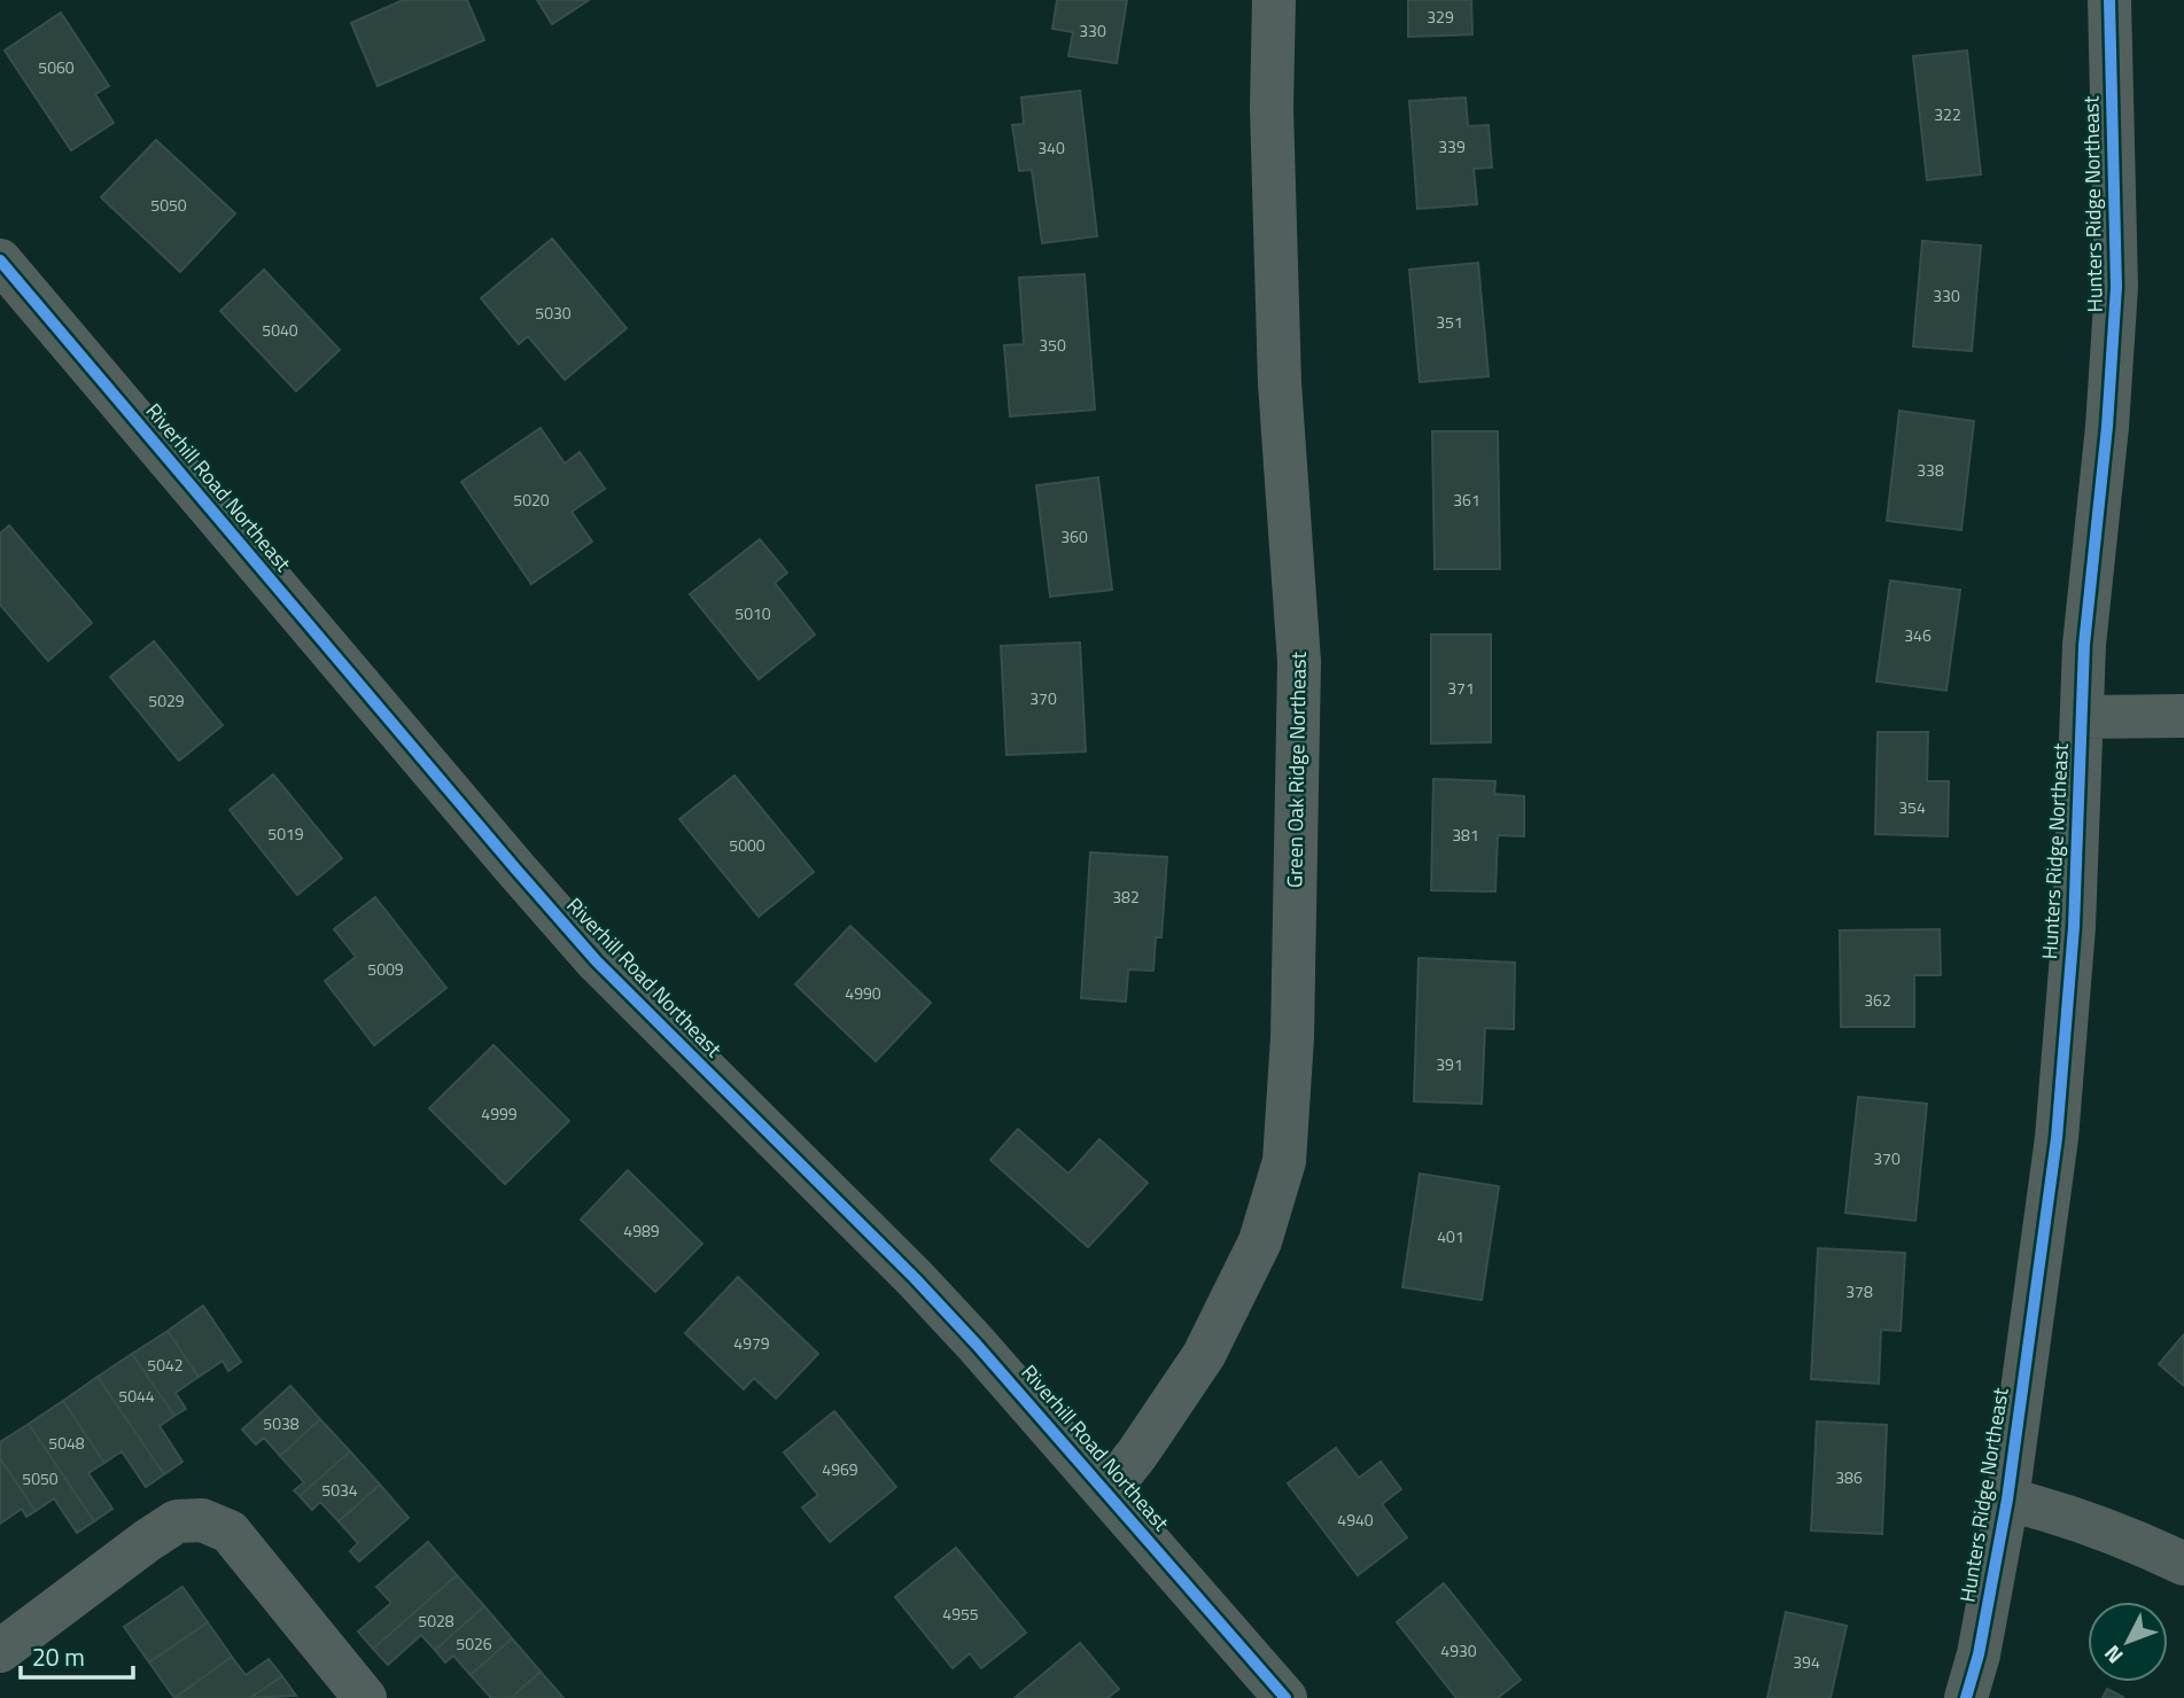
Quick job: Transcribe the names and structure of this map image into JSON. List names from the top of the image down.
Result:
{
  "streets": {
    "street": ["Hunters Ridge Northeast", "Riverhill Road Northeast", "Green Oak Ridge Northeast"]
  },
  "crossings": [
    ["Riverhill Road Northeast", "Green Oak Ridge Northeast"]
  ],
  "house_numbers": [
    "329",
    "330",
    "5060",
    "322",
    "339",
    "340",
    "5050",
    "330",
    "5030",
    "351",
    "5040",
    "350",
    "338",
    "5020",
    "361",
    "360",
    "5010",
    "346",
    "371",
    "370",
    "5029",
    "354",
    "5019",
    "381",
    "5000",
    "382",
    "5009",
    "4990",
    "362",
    "391",
    "4999",
    "370",
    "4989",
    "401",
    "378",
    "4979",
    "5042",
    "5044",
    "5038",
    "5048",
    "4969",
    "386",
    "5050",
    "5034",
    "4940",
    "4955",
    "5028",
    "5026",
    "4930",
    "394"
  ],
  "scale_bar": "20 m",
  "north": "bottom left"
}
